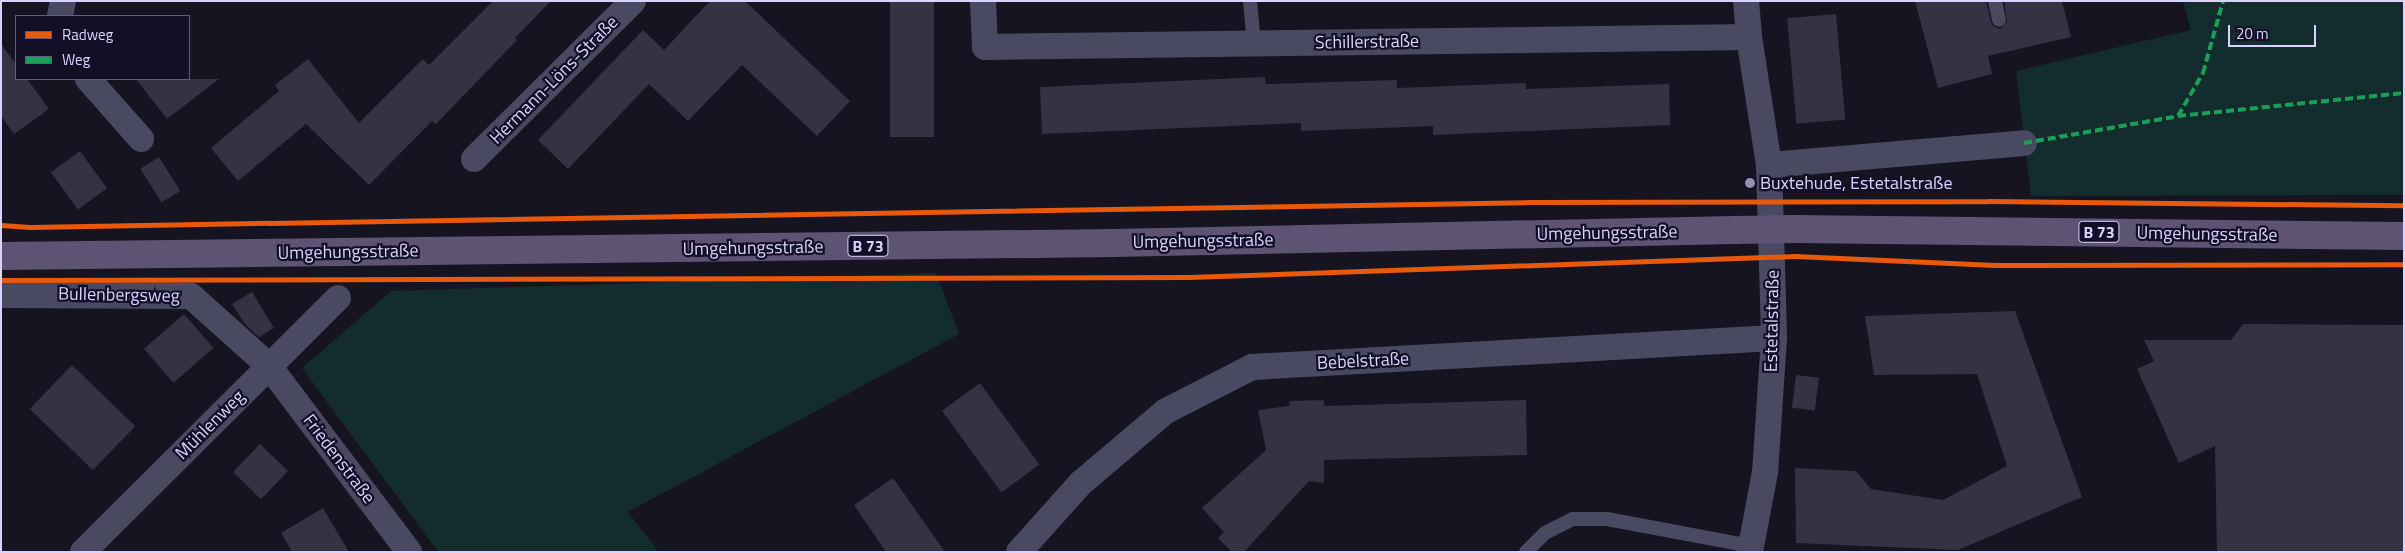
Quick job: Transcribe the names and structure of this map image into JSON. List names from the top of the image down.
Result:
{
  "streets": {
    "main road": ["B 73", "Umgehungsstraße"],
    "street": [
      "Schillerstraße",
      "Hermann-Löns-Straße",
      "Bullenbergsweg",
      "Estetalstraße",
      "Bebelstraße",
      "Mühlenweg",
      "Friedenstraße"
    ]
  },
  "crossings": [
    ["Schillerstraße", "Estetalstraße"],
    ["Bullenbergsweg", "Mühlenweg"],
    ["Bullenbergsweg", "Friedenstraße"],
    ["Estetalstraße", "Bebelstraße"],
    ["Mühlenweg", "Friedenstraße"]
  ],
  "places": ["Buxtehude, Estetalstraße"],
  "legend": ["Radweg", "Weg"],
  "scale_bar": "20 m"
}
